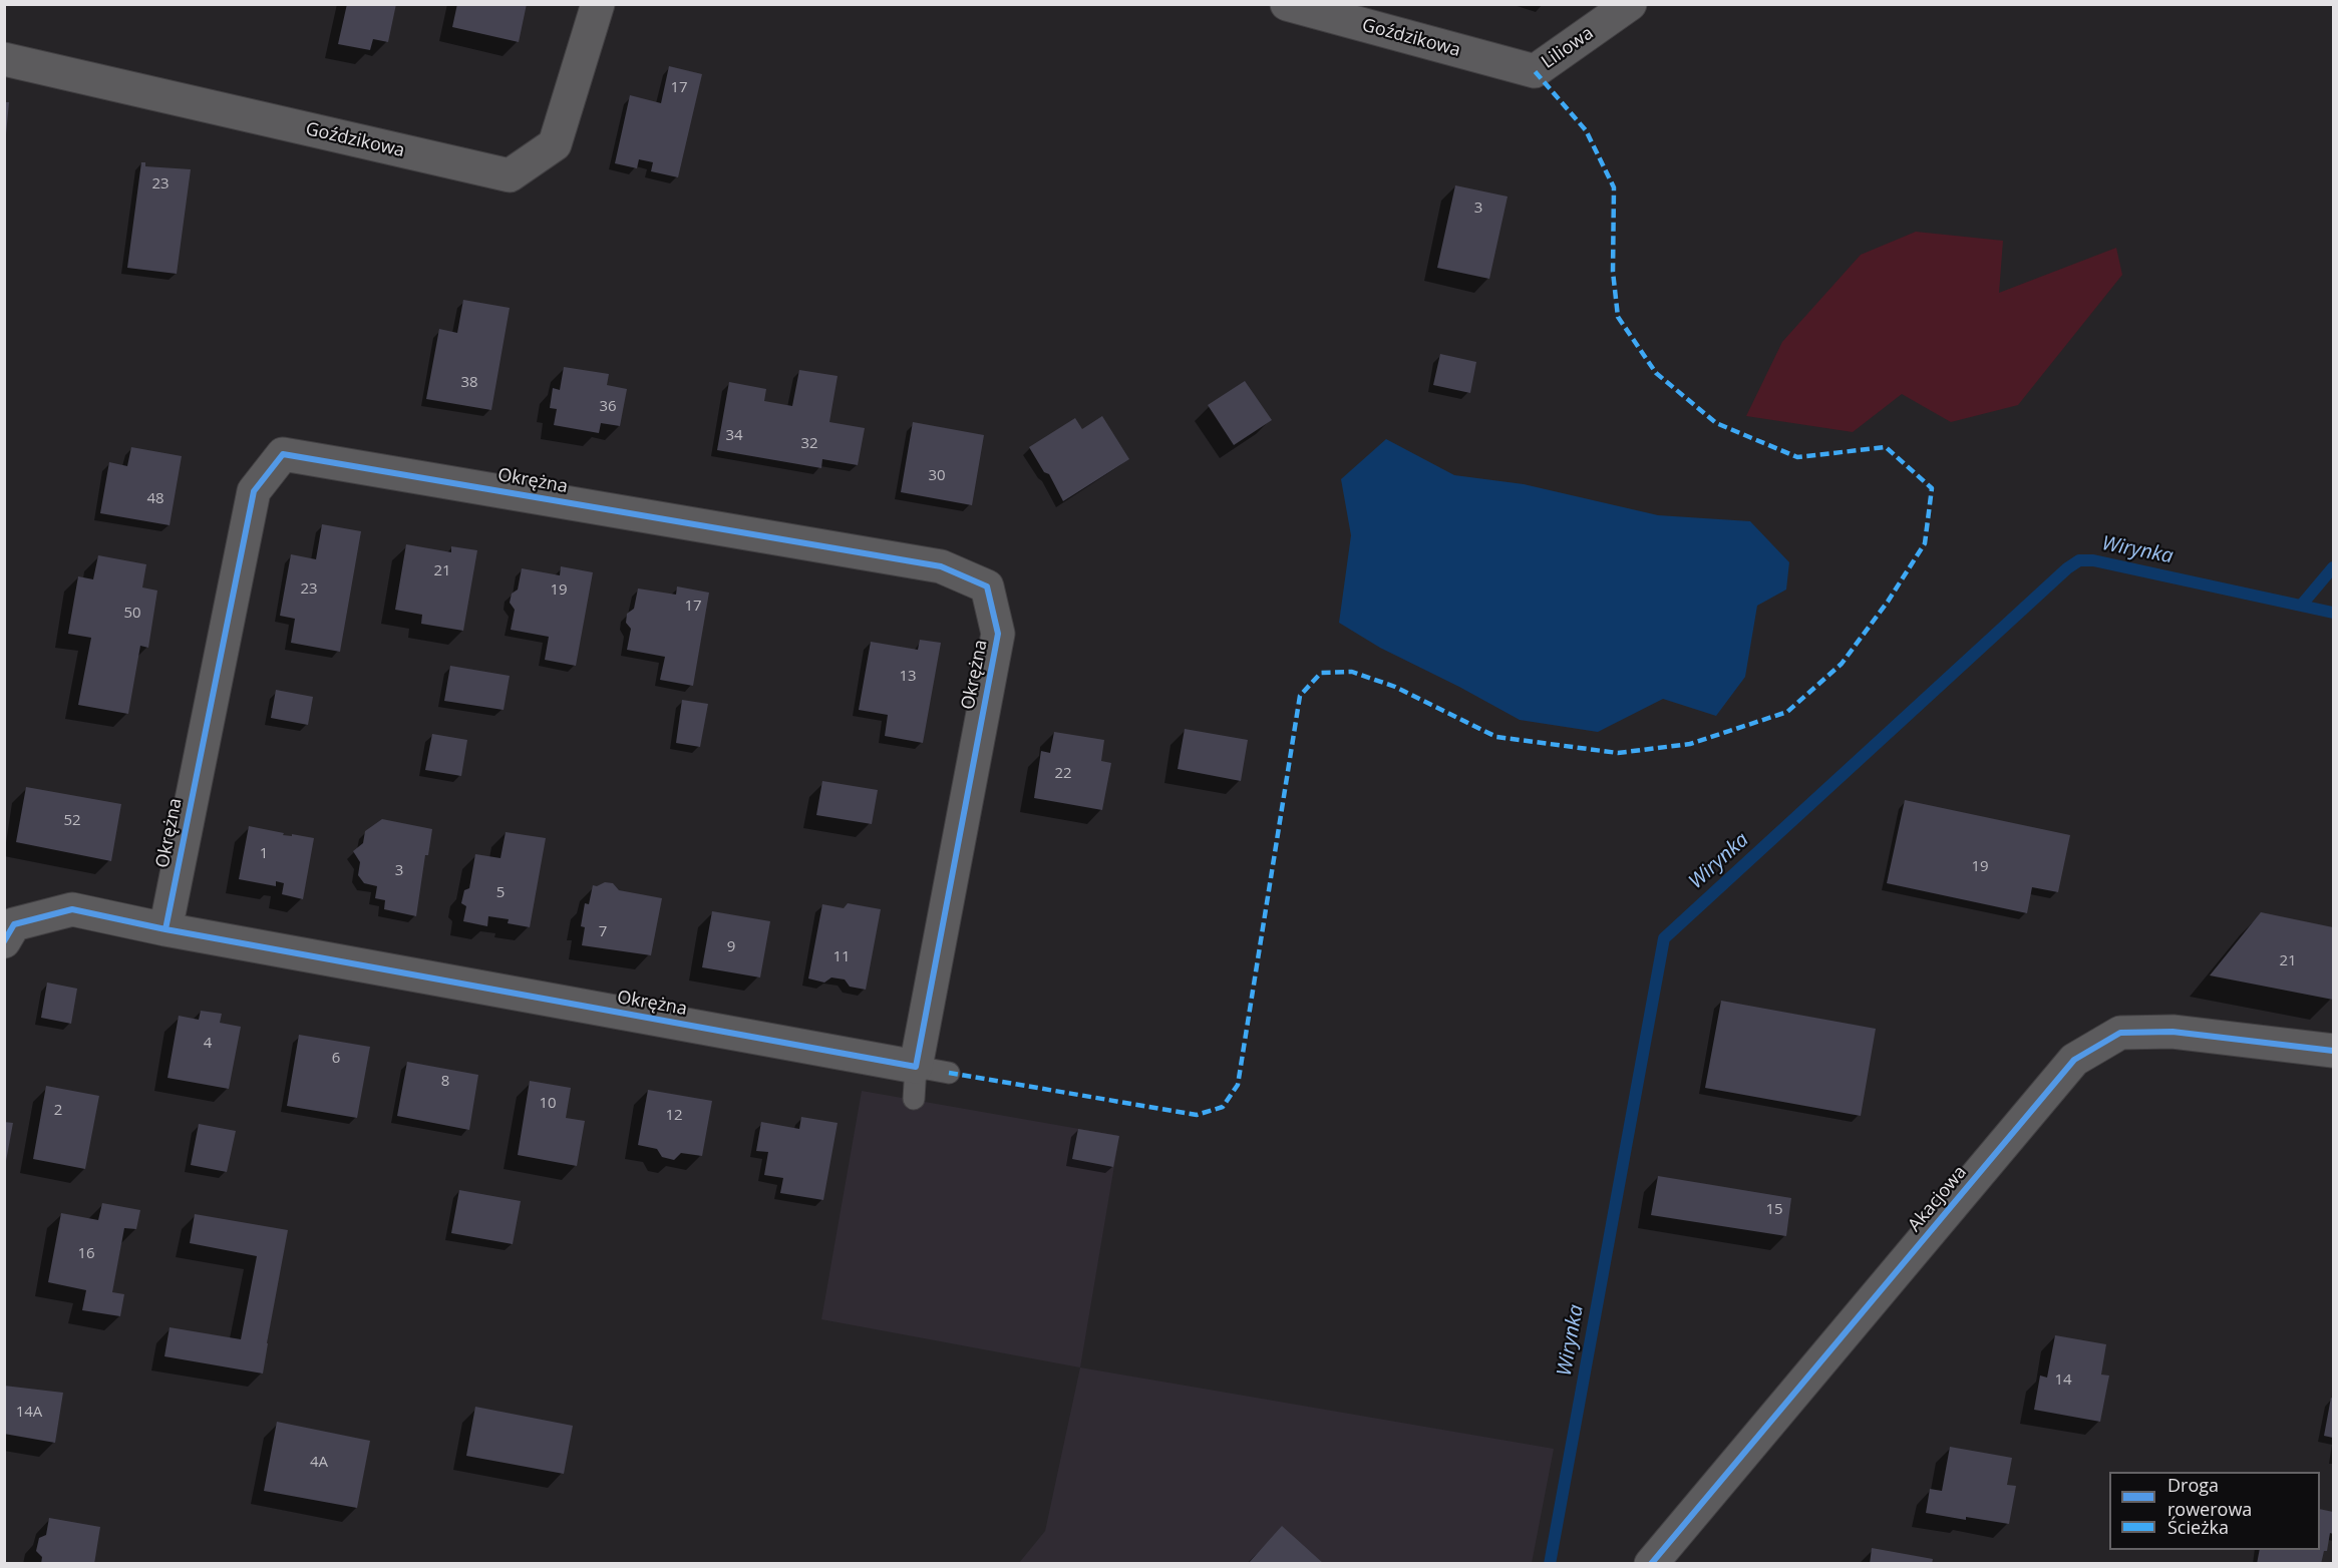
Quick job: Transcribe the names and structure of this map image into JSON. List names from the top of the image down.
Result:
{
  "streets": {
    "street": [
      "Goździkowa",
      "Liliowa",
      "Okrężna",
      "Akacjowa"
    ]
  },
  "crossings": [
    ["Goździkowa", "Liliowa"]
  ],
  "water": ["Wirynka"],
  "house_numbers": [
    "17",
    "23",
    "3",
    "38",
    "36",
    "34",
    "32",
    "30",
    "48",
    "21",
    "23",
    "19",
    "17",
    "50",
    "13",
    "22",
    "52",
    "1",
    "19",
    "3",
    "5",
    "7",
    "9",
    "11",
    "21",
    "4",
    "6",
    "8",
    "10",
    "2",
    "12",
    "15",
    "16",
    "14",
    "14A",
    "4A"
  ],
  "legend": ["Droga rowerowa", "Ścieżka"]
}
